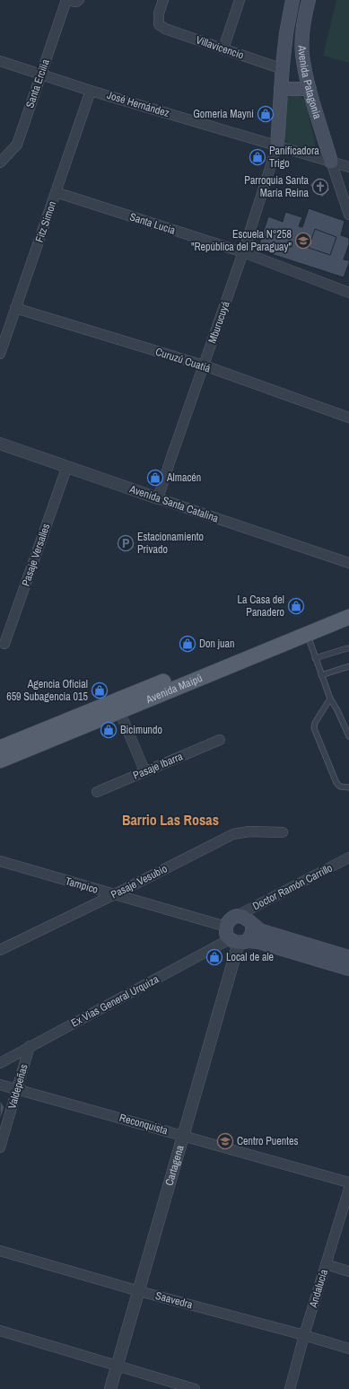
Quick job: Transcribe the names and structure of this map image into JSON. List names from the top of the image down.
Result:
{
  "streets": {
    "main road": ["Avenida Patagonia", "Avenida Maipú"],
    "street": [
      "Villavicencio",
      "Santa Ercilia",
      "José Hernández",
      "Fitz Simon",
      "Santa Lucia",
      "Mburucuyá",
      "Curuzú Cuatiá",
      "Avenida Santa Catalina",
      "Pasaje Versalles",
      "Pasaje Ibarra",
      "Pasaje Vesubio",
      "Tampico",
      "Doctor Ramón Carrillo",
      "Ex Vias General Urquiza",
      "Valdepeñas",
      "Reconquista",
      "Cartagena",
      "Andalucía",
      "Saavedra"
    ]
  },
  "crossings": [
    ["Villavicencio", "Avenida Patagonia"],
    ["Avenida Patagonia", "José Hernández"],
    ["Avenida Patagonia", "Mburucuyá"],
    ["Santa Ercilia", "José Hernández"],
    ["José Hernández", "Fitz Simon"],
    ["José Hernández", "Mburucuyá"],
    ["Fitz Simon", "Santa Lucia"],
    ["Fitz Simon", "Curuzú Cuatiá"],
    ["Santa Lucia", "Mburucuyá"],
    ["Mburucuyá", "Curuzú Cuatiá"],
    ["Mburucuyá", "Avenida Santa Catalina"],
    ["Avenida Santa Catalina", "Pasaje Versalles"],
    ["Pasaje Vesubio", "Tampico"],
    ["Tampico", "Ex Vias General Urquiza"],
    ["Tampico", "Cartagena"],
    ["Ex Vias General Urquiza", "Valdepeñas"],
    ["Ex Vias General Urquiza", "Cartagena"],
    ["Valdepeñas", "Reconquista"],
    ["Reconquista", "Cartagena"],
    ["Cartagena", "Saavedra"],
    ["Andalucía", "Saavedra"]
  ],
  "districts": ["Barrio Las Rosas"],
  "places": {
    "shop": [
      "Gomeria Mayni",
      "Panificadora Trigo",
      "Almacén",
      "La Casa del Panadero",
      "Don juan",
      "Agencia Oficial 659 Subagencia 015",
      "Bicimundo",
      "Local de ale"
    ],
    "church": ["Parroquia Santa María Reina"],
    "school or university": ["Escuela N°258 \"República del Paraguay\"", "Centro Puentes"],
    "parking": ["Estacionamiento Privado"]
  }
}
